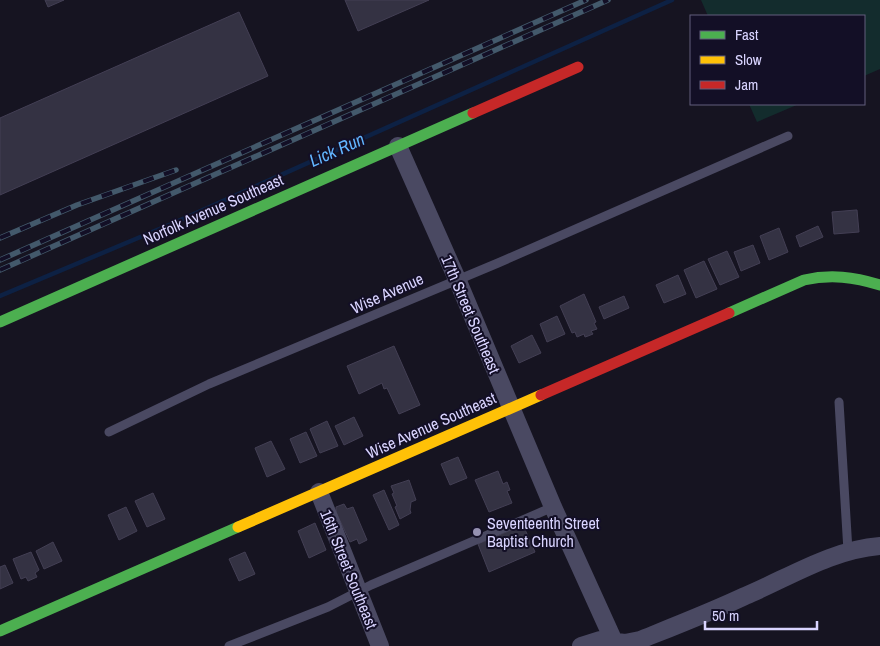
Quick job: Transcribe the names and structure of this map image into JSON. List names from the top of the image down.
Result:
{
  "streets": {
    "street": [
      "Norfolk Avenue Southeast",
      "17th Street Southeast",
      "Wise Avenue Southeast",
      "16th Street Southeast"
    ],
    "lane": ["Wise Avenue"]
  },
  "crossings": [
    ["Norfolk Avenue Southeast", "17th Street Southeast"],
    ["Wise Avenue", "17th Street Southeast"],
    ["17th Street Southeast", "Wise Avenue Southeast"],
    ["Wise Avenue Southeast", "16th Street Southeast"]
  ],
  "water": ["Lick Run"],
  "places": ["Seventeenth Street Baptist Church"],
  "legend": ["Fast", "Slow", "Jam"],
  "scale_bar": "50 m"
}
